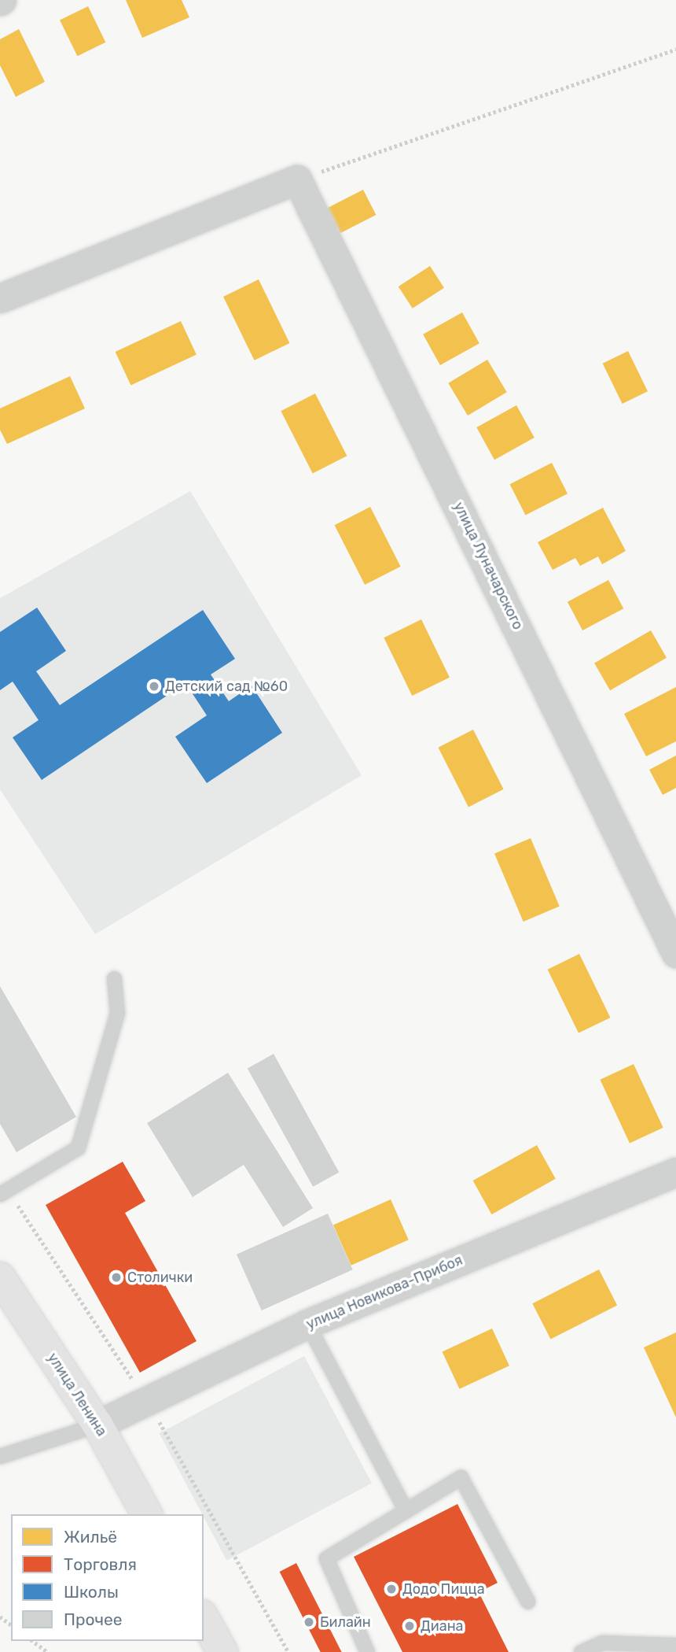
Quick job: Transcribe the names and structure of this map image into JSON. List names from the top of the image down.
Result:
{
  "streets": {
    "highway": ["улица Ленина"],
    "street": ["улица Луначарского", "улица Новикова-Прибоя"]
  },
  "crossings": [
    ["улица Новикова-Прибоя", "улица Ленина"]
  ],
  "places": [
    "Детский сад №60",
    "Столички",
    "Додо Пицца",
    "Билайн",
    "Диана"
  ],
  "legend": [
    "Жильё",
    "Торговля",
    "Школы",
    "Прочее"
  ]
}
